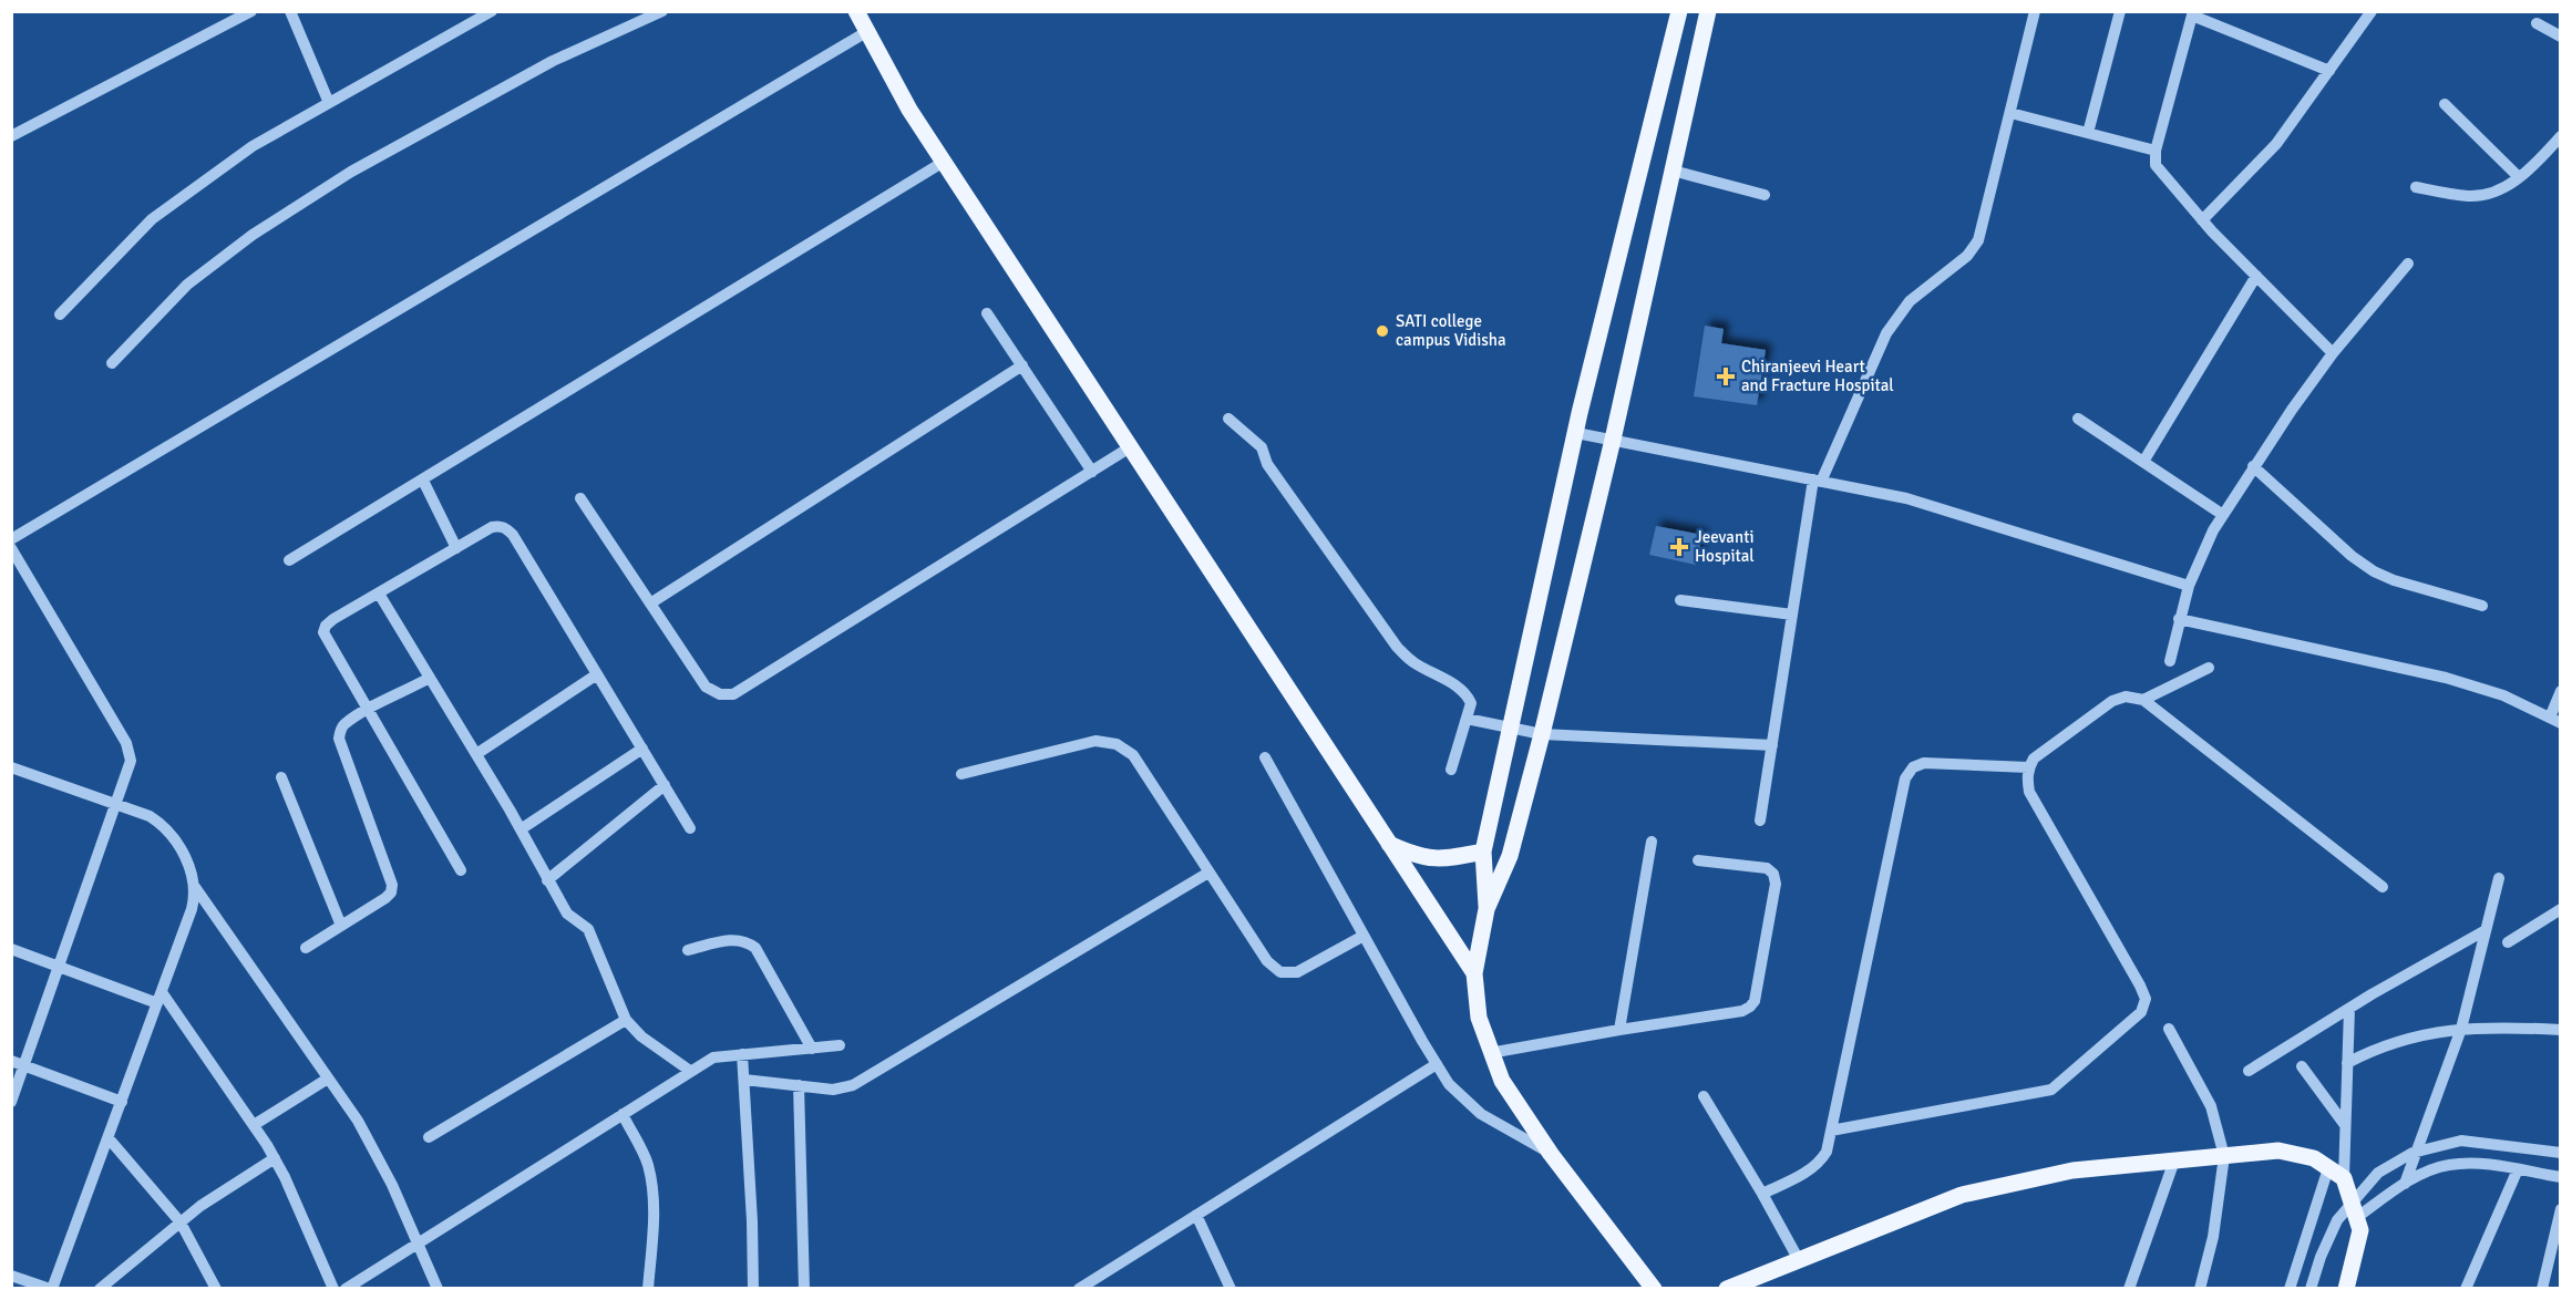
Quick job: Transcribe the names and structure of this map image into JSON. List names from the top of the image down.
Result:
{
  "places": {
    "other": ["SATI college campus Vidisha"],
    "health": ["Chiranjeevi Heart and Fracture Hospital", "Jeevanti Hospital"]
  }
}
